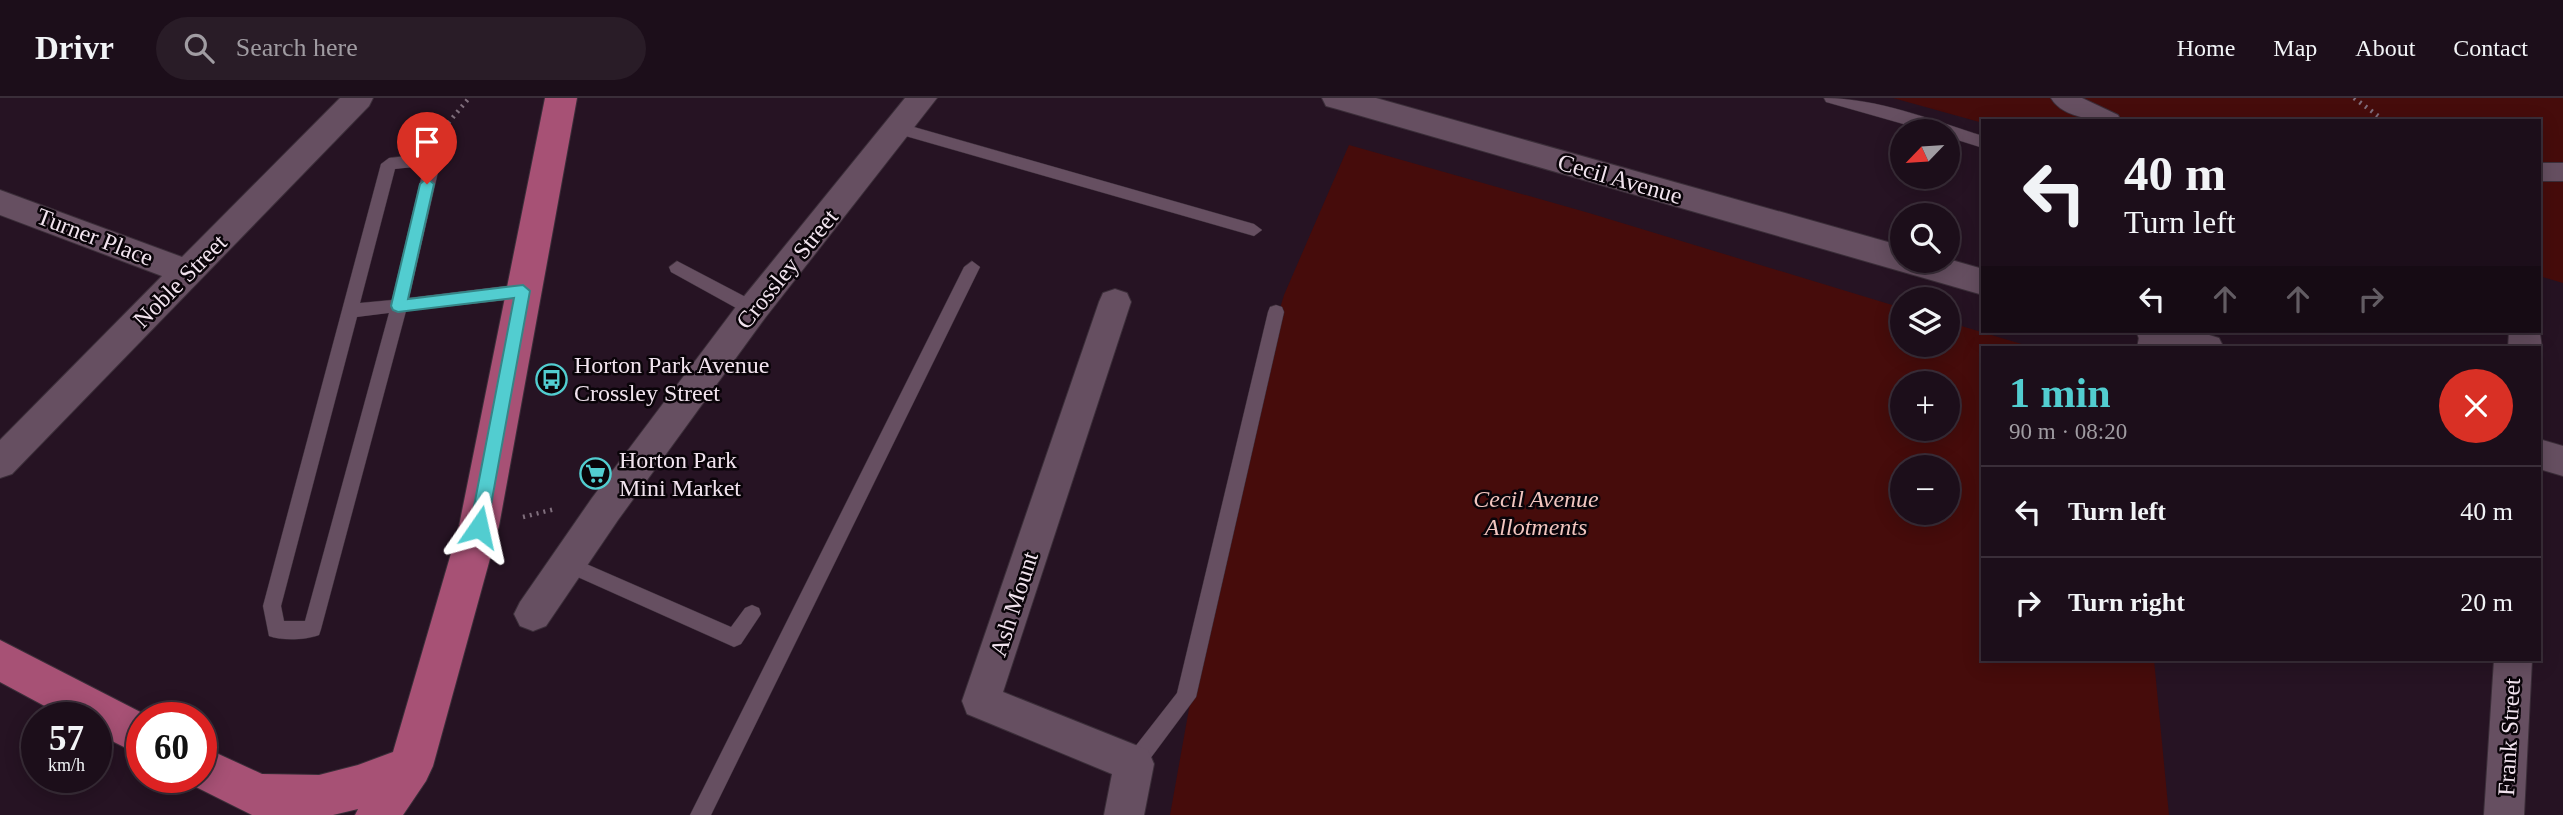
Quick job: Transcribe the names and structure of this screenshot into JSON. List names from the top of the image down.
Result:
{
  "streets": {
    "street": [
      "Cecil Avenue",
      "Turner Place",
      "Crossley Street",
      "Noble Street",
      "Ash Mount",
      "Frank Street"
    ]
  },
  "crossings": [
    ["Turner Place", "Noble Street"]
  ],
  "parks": ["Cecil Avenue Allotments"],
  "places": {
    "bus stop": ["Horton Park Avenue Crossley Street"],
    "supermarket": ["Horton Park Mini Market"]
  },
  "north": "bottom left",
  "page": {
    "header": "Drivr",
    "search": "Search here",
    "nav": [
      "Home",
      "Map",
      "About",
      "Contact"
    ],
    "map_buttons": ["+", "−"],
    "turn": ["40 m", "Turn left"],
    "heading": ["1 min", "90 m · 08:20"],
    "list": [
      {
        "name": "Turn left",
        "value": "40 m"
      },
      {
        "name": "Turn right",
        "value": "20 m"
      }
    ],
    "speed": "57 km/h",
    "limit": "60"
  }
}
